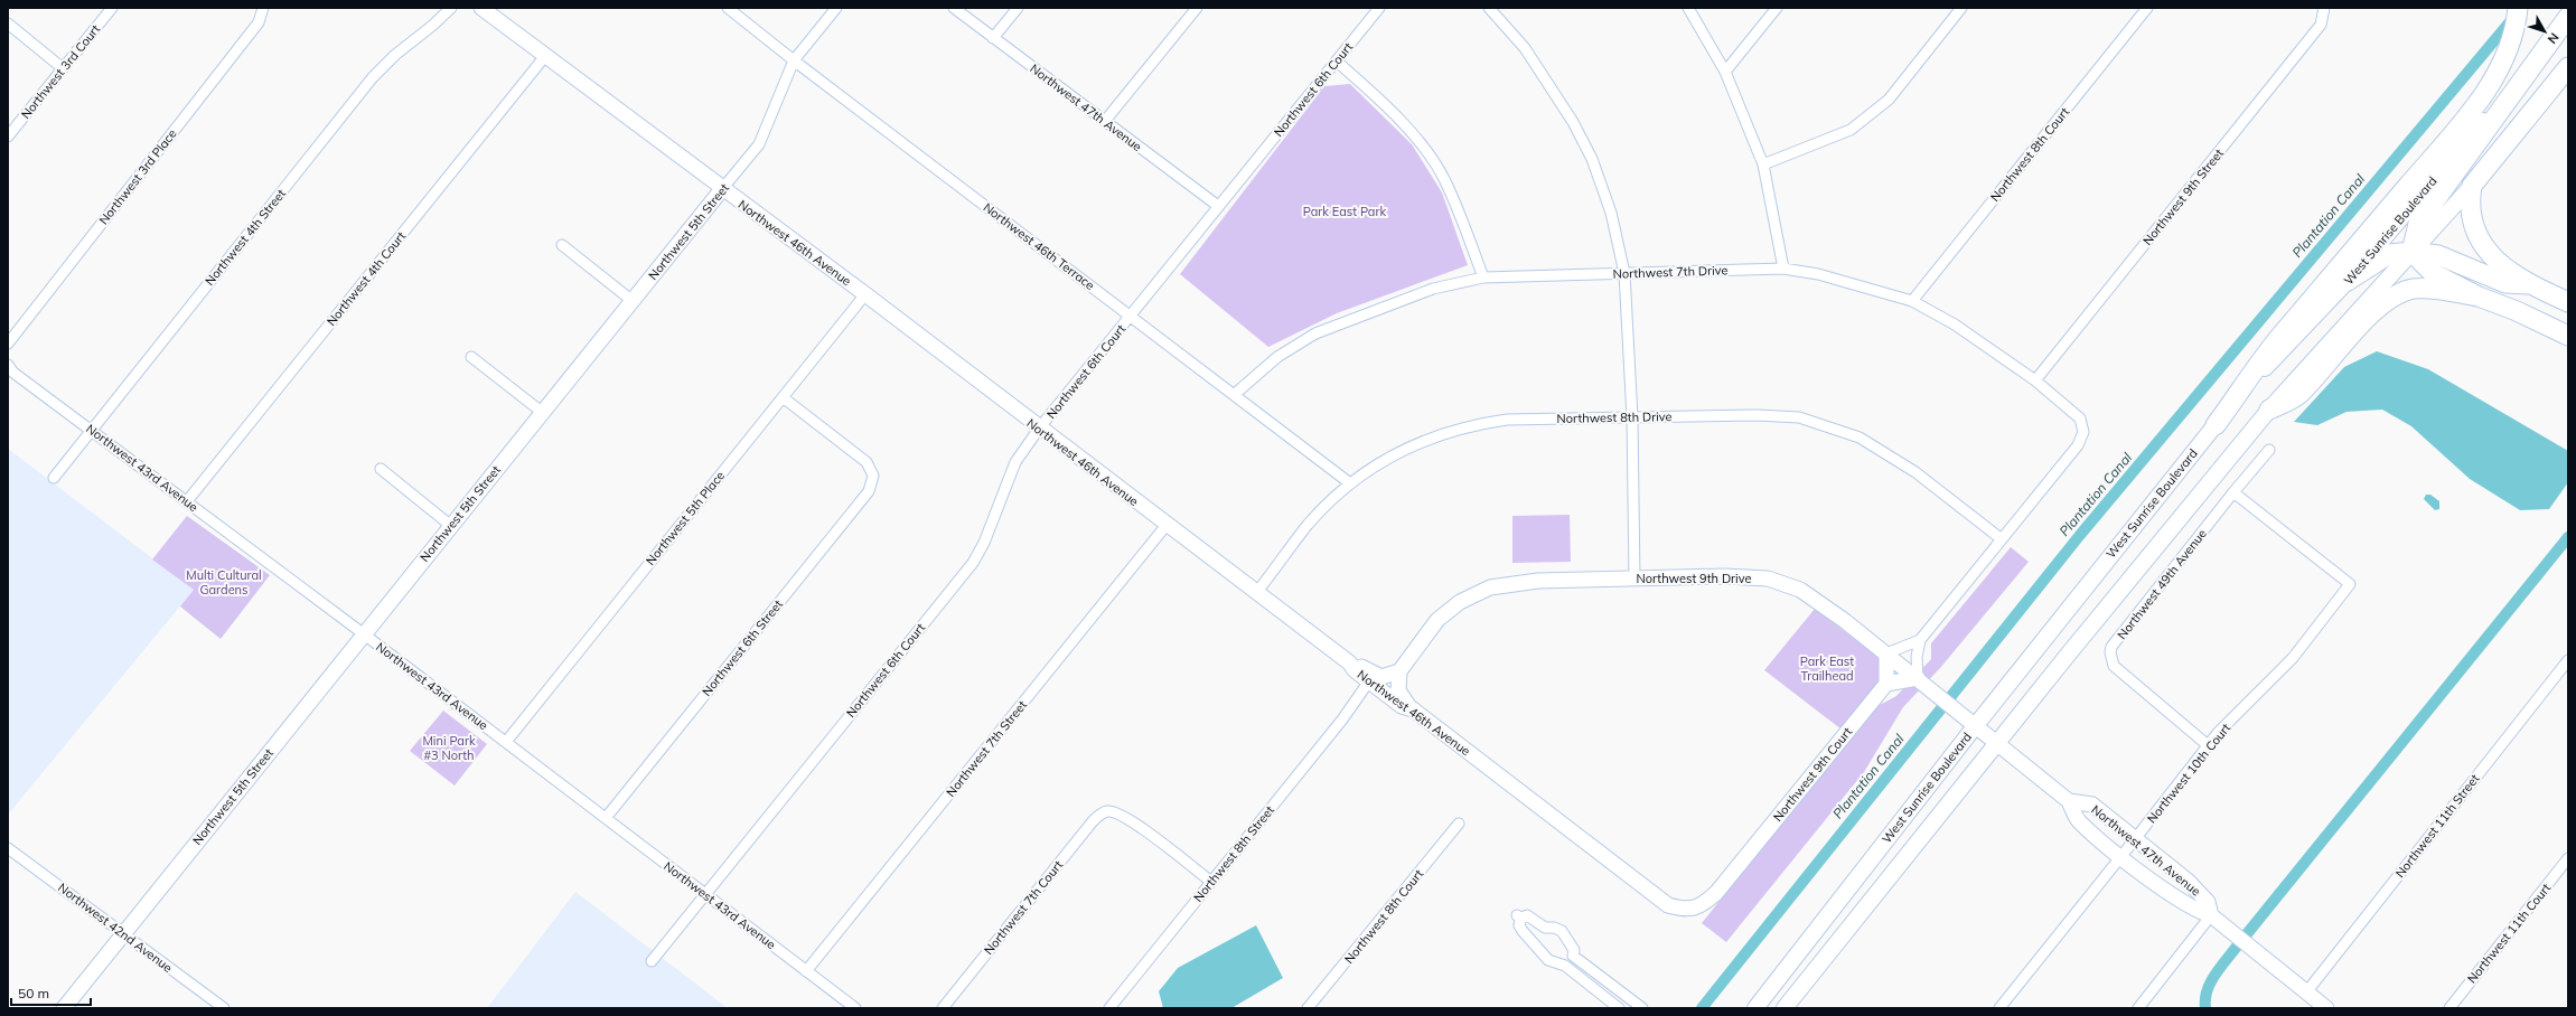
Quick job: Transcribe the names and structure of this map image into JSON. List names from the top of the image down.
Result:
{
  "streets": {
    "highway": ["West Sunrise Boulevard"],
    "street": [
      "Northwest 3rd Court",
      "Northwest 6th Court",
      "Northwest 47th Avenue",
      "Northwest 8th Court",
      "Northwest 3rd Place",
      "Northwest 9th Street",
      "Northwest 5th Street",
      "Northwest 4th Street",
      "Northwest 46th Avenue",
      "Northwest 46th Terrace",
      "Northwest 7th Drive",
      "Northwest 4th Court",
      "Northwest 8th Drive",
      "Northwest 43rd Avenue",
      "Northwest 5th Place",
      "Northwest 9th Drive",
      "Northwest 49th Avenue",
      "Northwest 6th Street",
      "Northwest 7th Street",
      "Northwest 10th Court",
      "Northwest 9th Court",
      "Northwest 11th Street",
      "Northwest 8th Street",
      "Northwest 7th Court",
      "Northwest 42nd Avenue",
      "Northwest 11th Court"
    ]
  },
  "crossings": [
    ["Northwest 6th Court", "Northwest 47th Avenue"],
    ["Northwest 6th Court", "Northwest 46th Avenue"],
    ["Northwest 6th Court", "Northwest 46th Terrace"],
    ["Northwest 6th Court", "Northwest 43rd Avenue"],
    ["Northwest 47th Avenue", "West Sunrise Boulevard"],
    ["Northwest 47th Avenue", "Northwest 9th Drive"],
    ["Northwest 47th Avenue", "Northwest 10th Court"],
    ["Northwest 47th Avenue", "Northwest 11th Street"],
    ["Northwest 8th Court", "Northwest 7th Drive"],
    ["Northwest 9th Street", "Northwest 7th Drive"],
    ["West Sunrise Boulevard", "Northwest 9th Drive"],
    ["Northwest 5th Street", "Northwest 46th Avenue"],
    ["Northwest 5th Street", "Northwest 46th Terrace"],
    ["Northwest 5th Street", "Northwest 43rd Avenue"],
    ["Northwest 5th Street", "Northwest 42nd Avenue"],
    ["Northwest 4th Street", "Northwest 43rd Avenue"],
    ["Northwest 46th Avenue", "Northwest 4th Court"],
    ["Northwest 46th Avenue", "Northwest 8th Drive"],
    ["Northwest 46th Avenue", "Northwest 5th Place"],
    ["Northwest 46th Avenue", "Northwest 7th Street"],
    ["Northwest 46th Avenue", "Northwest 9th Court"],
    ["Northwest 46th Avenue", "Northwest 8th Street"],
    ["Northwest 46th Terrace", "Northwest 7th Drive"],
    ["Northwest 46th Terrace", "Northwest 8th Drive"],
    ["Northwest 7th Drive", "Northwest 8th Drive"],
    ["Northwest 4th Court", "Northwest 43rd Avenue"],
    ["Northwest 43rd Avenue", "Northwest 5th Place"],
    ["Northwest 43rd Avenue", "Northwest 6th Street"],
    ["Northwest 43rd Avenue", "Northwest 7th Street"],
    ["Northwest 5th Place", "Northwest 6th Street"],
    ["Northwest 49th Avenue", "Northwest 10th Court"],
    ["Northwest 8th Street", "Northwest 7th Court"]
  ],
  "water": ["Plantation Canal"],
  "parks": [
    "Park East Park",
    "Multi Cultural Gardens",
    "Park East Trailhead",
    "Mini Park #3 North"
  ],
  "scale_bar": "50 m",
  "north": "bottom right"
}
